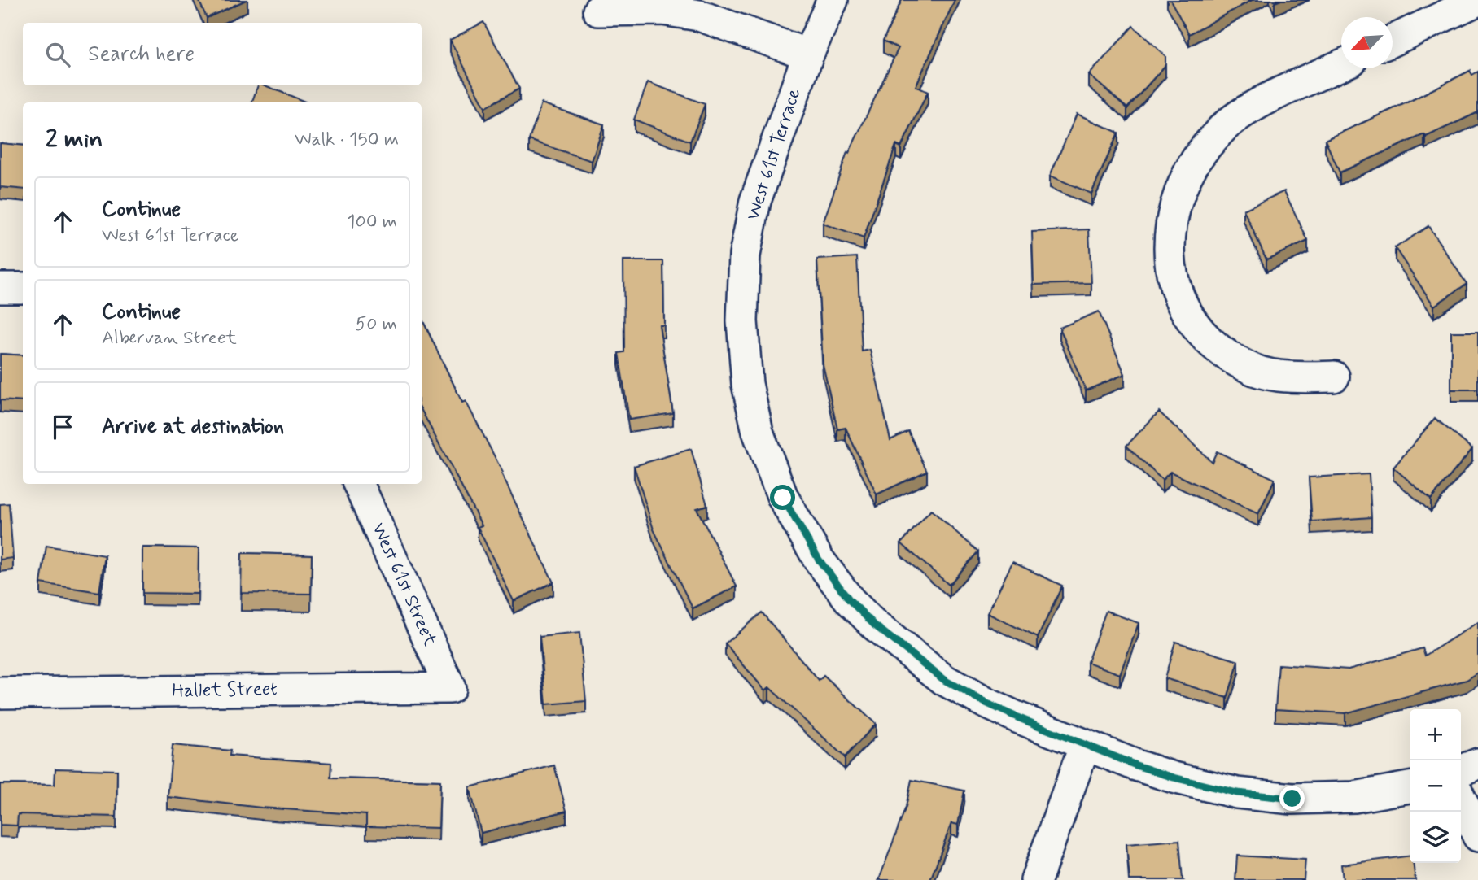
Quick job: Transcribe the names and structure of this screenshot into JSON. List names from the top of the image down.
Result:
{
  "streets": {
    "street": ["West 61st Terrace", "West 61st Street", "Hallet Street"]
  },
  "crossings": [
    ["West 61st Street", "Hallet Street"]
  ],
  "north": "bottom left",
  "page": {
    "search": "Search here",
    "heading": ["2 min", "Walk · 150 m"],
    "list": [
      ["Continue", "West 61st Terrace", "100 m"],
      ["Continue", "Albervan Street", "50 m"],
      "Arrive at destination"
    ],
    "map_buttons": ["+", "−"]
  }
}
